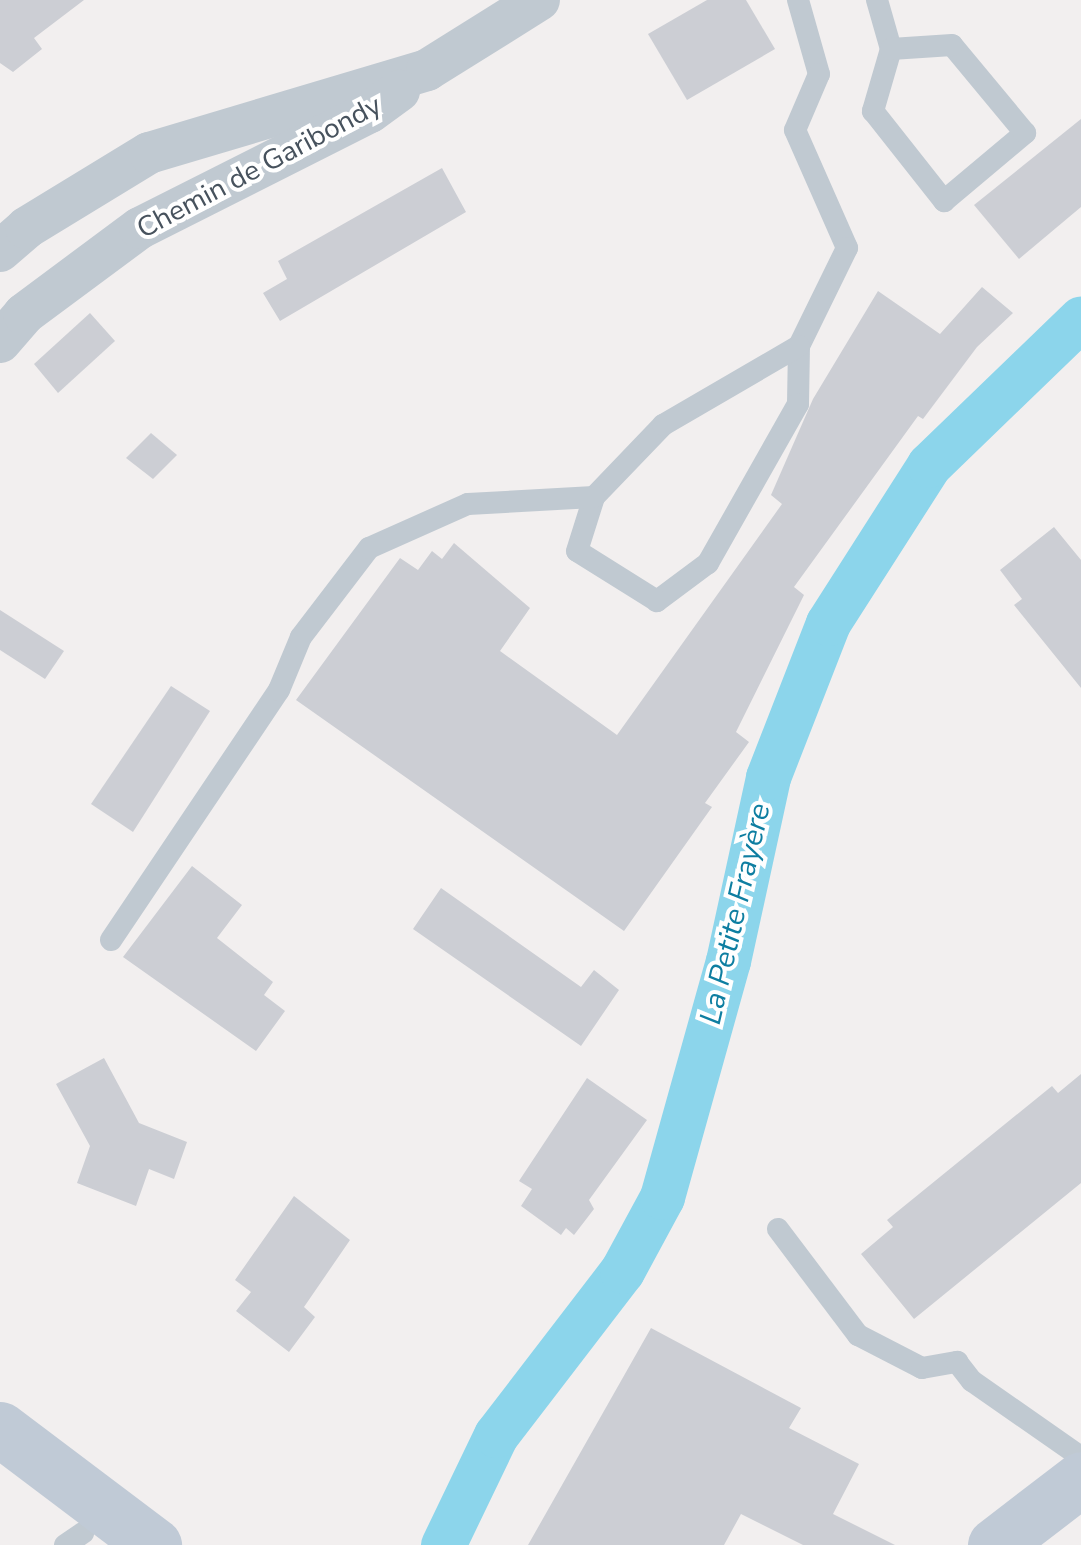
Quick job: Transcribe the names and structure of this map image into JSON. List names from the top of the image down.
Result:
{
  "streets": {
    "street": ["Chemin de Garibondy"]
  },
  "water": ["La Petite Frayère"]
}
